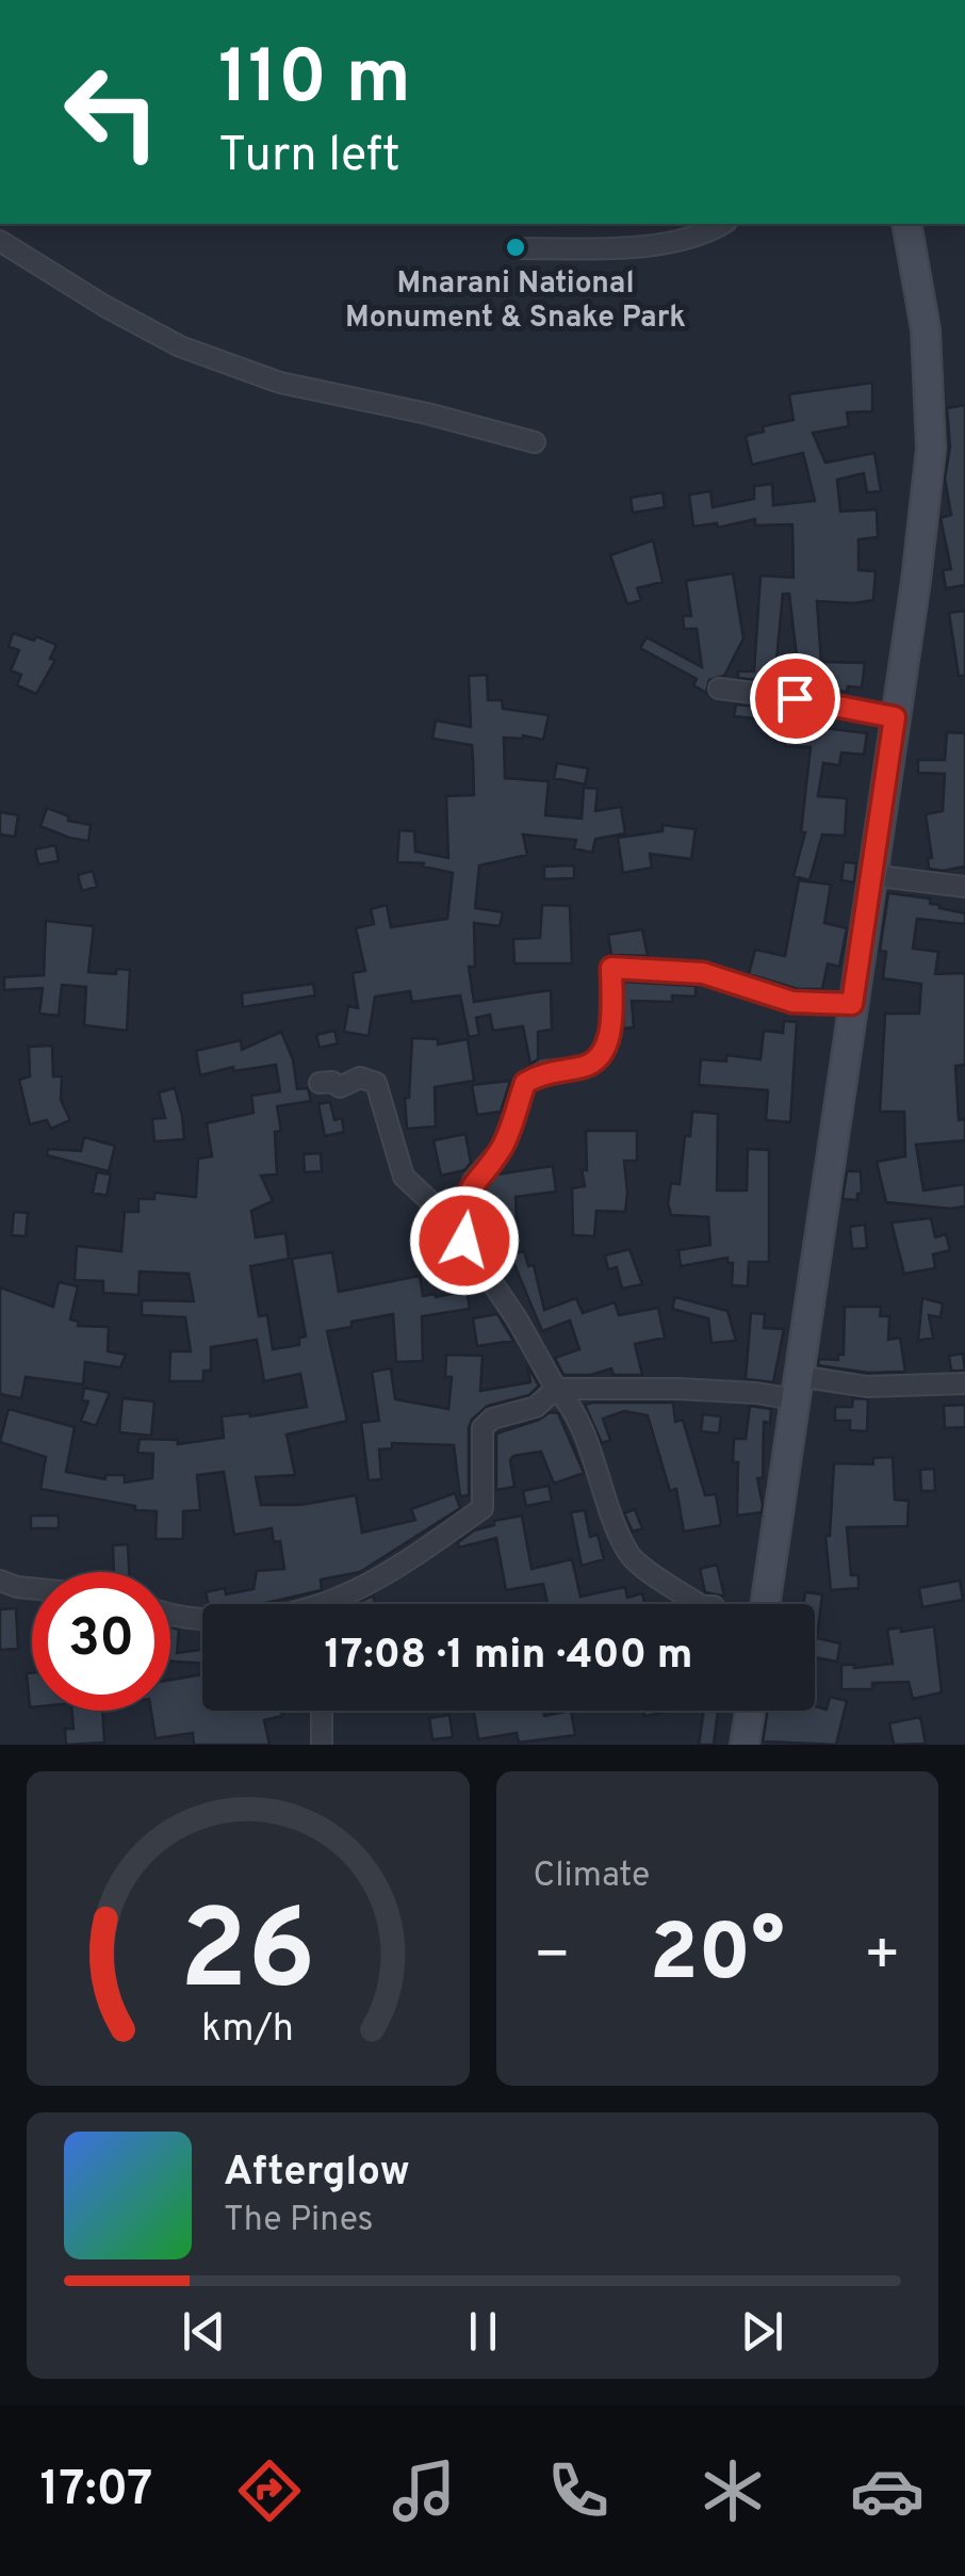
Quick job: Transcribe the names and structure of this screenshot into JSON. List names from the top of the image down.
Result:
{
  "places": ["Mnarani National Monument & Snake Park"],
  "page": {
    "turn": ["110 m", "Turn left"],
    "limit": "30",
    "trip": "17:08 · 1 min · 400 m",
    "tile": "Climate",
    "heat": ["−", "20°", "+"],
    "song": ["Afterglow", "The Pines"],
    "tabs": "17:07",
    "gauge": ["26", "km/h"]
  }
}
